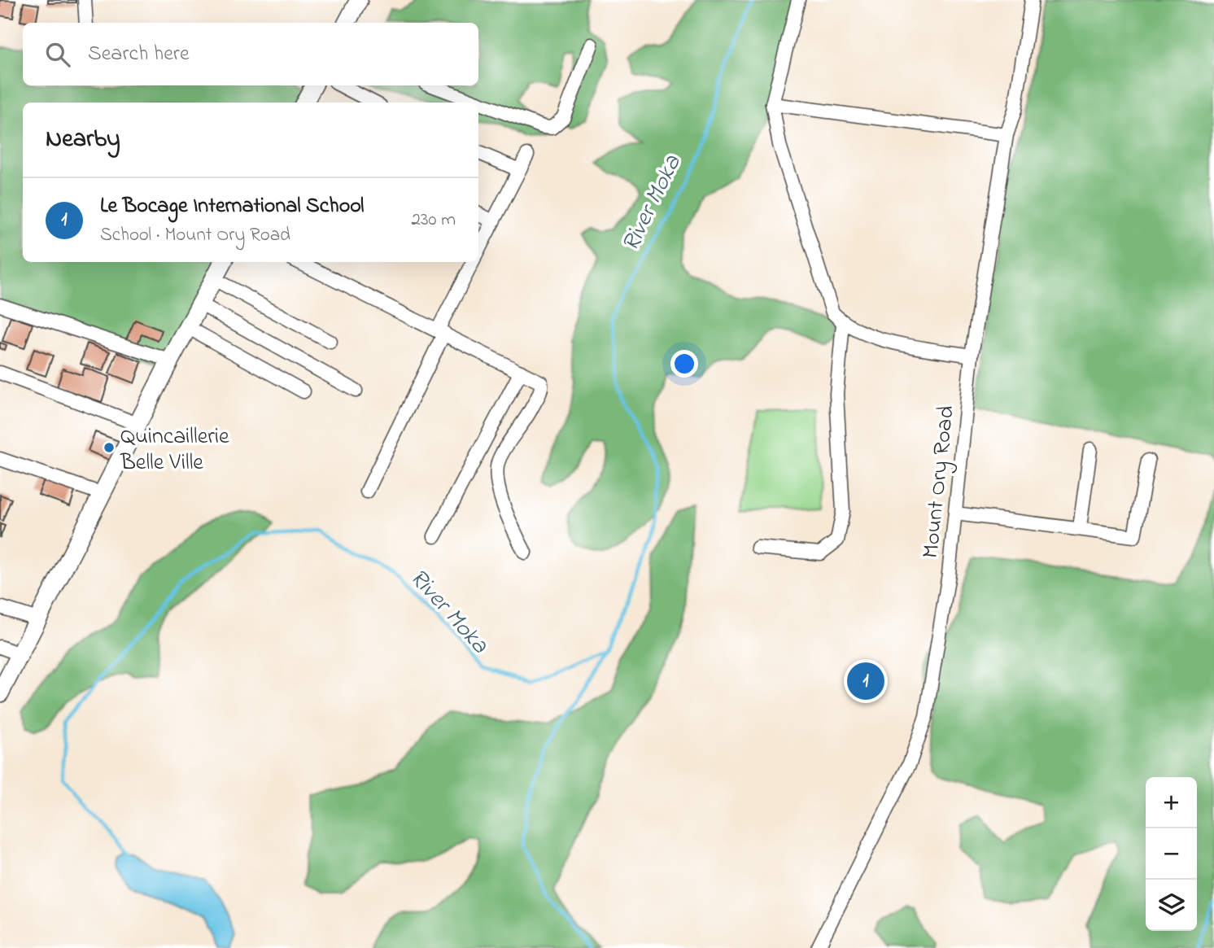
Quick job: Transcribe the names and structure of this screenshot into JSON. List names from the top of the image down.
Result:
{
  "streets": {
    "street": ["Mount Ory Road"]
  },
  "water": ["River Moka"],
  "places": ["Quincaillerie Belle Ville"],
  "page": {
    "search": "Search here",
    "heading": "Nearby",
    "list": [
      {
        "mark": "1",
        "name": "Le Bocage International School",
        "note": "School · Mount Ory Road",
        "value": "230 m"
      }
    ],
    "pins": "1",
    "map_buttons": ["+", "−"]
  }
}
